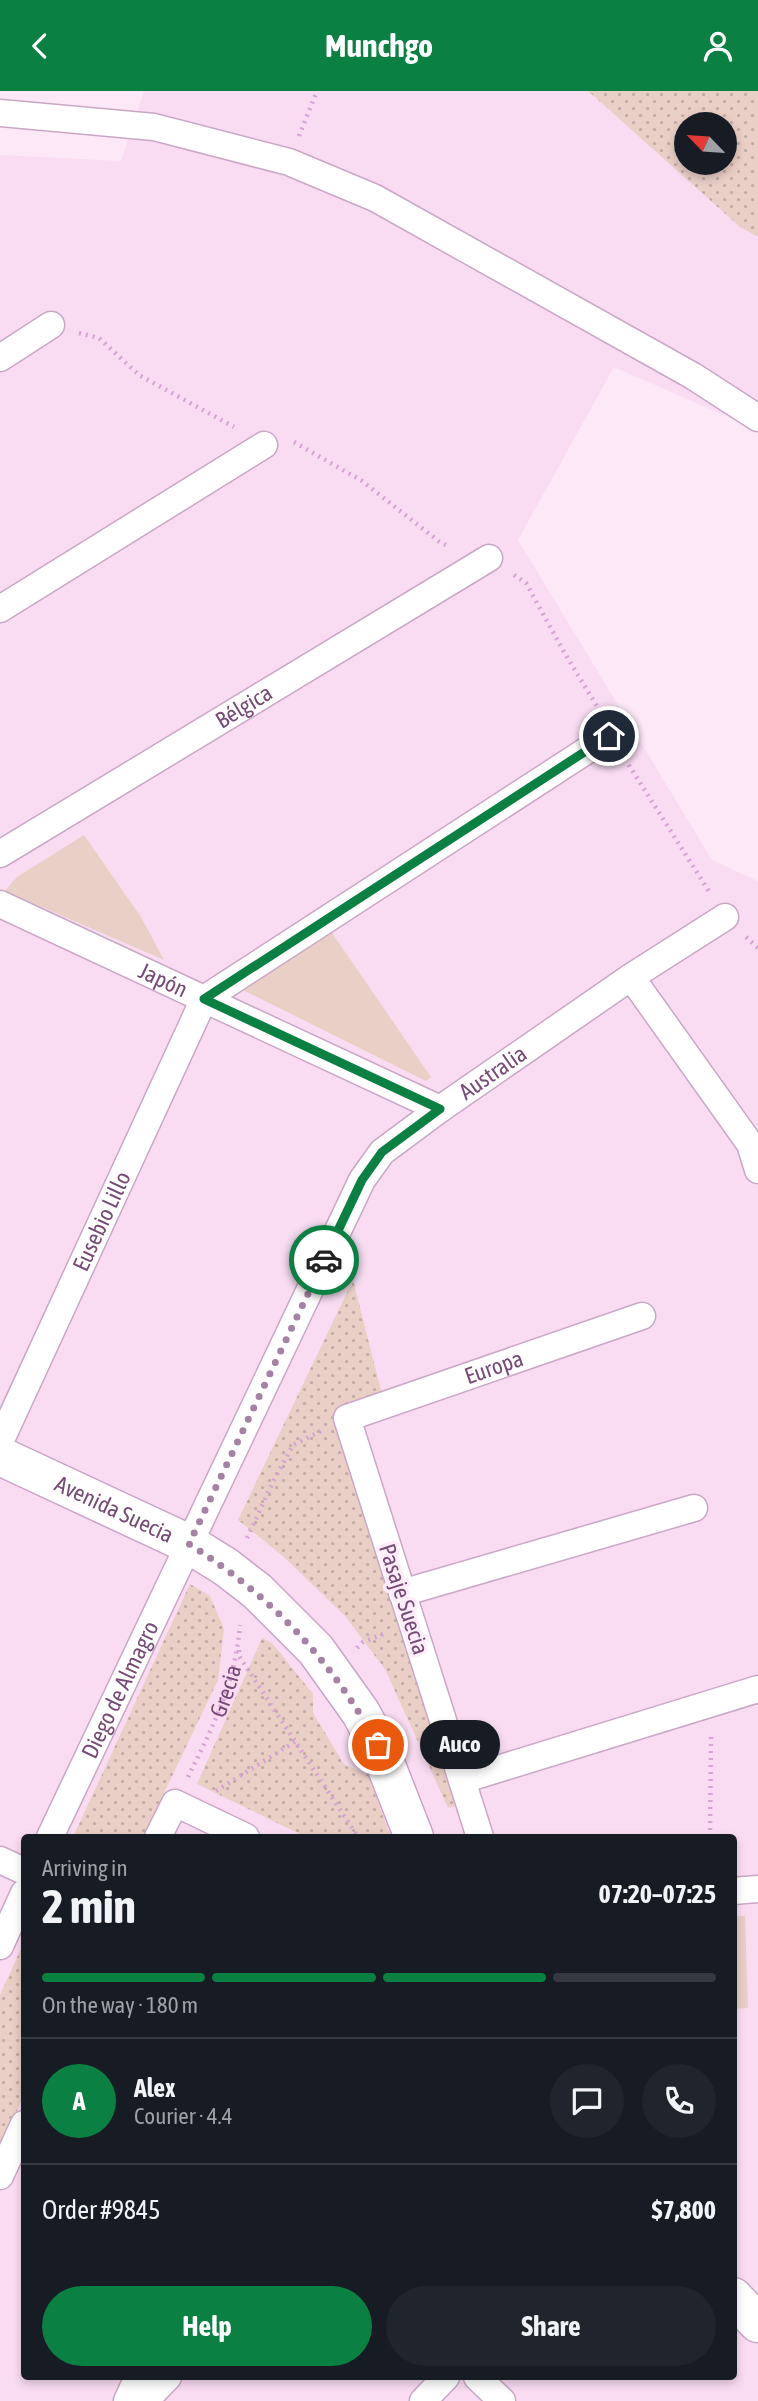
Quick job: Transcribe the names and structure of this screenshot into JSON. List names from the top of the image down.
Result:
{
  "streets": {
    "main road": ["Avenida Suecia"],
    "street": [
      "Bélgica",
      "Japón",
      "Australia",
      "Eusebio Lillo",
      "Europa",
      "Pasaje Suecia",
      "Diego de Almagro"
    ],
    "path": ["Grecia"]
  },
  "crossings": [
    ["Japón", "Australia"],
    ["Japón", "Eusebio Lillo"],
    ["Australia", "Avenida Suecia"],
    ["Australia", "Diego de Almagro"],
    ["Europa", "Pasaje Suecia"],
    ["Avenida Suecia", "Diego de Almagro"]
  ],
  "places": ["Auco"],
  "north": "top left",
  "page": {
    "header": "Munchgo",
    "bubble": "Auco",
    "heading": ["2 min", "Arriving in", "07:20–07:25"],
    "panel": [
      "Alex",
      "Courier · 4.4",
      "Order #9845",
      "$7,800"
    ],
    "bar": "On the way · 180 m",
    "round": "A",
    "buttons": ["Help", "Share"]
  }
}
